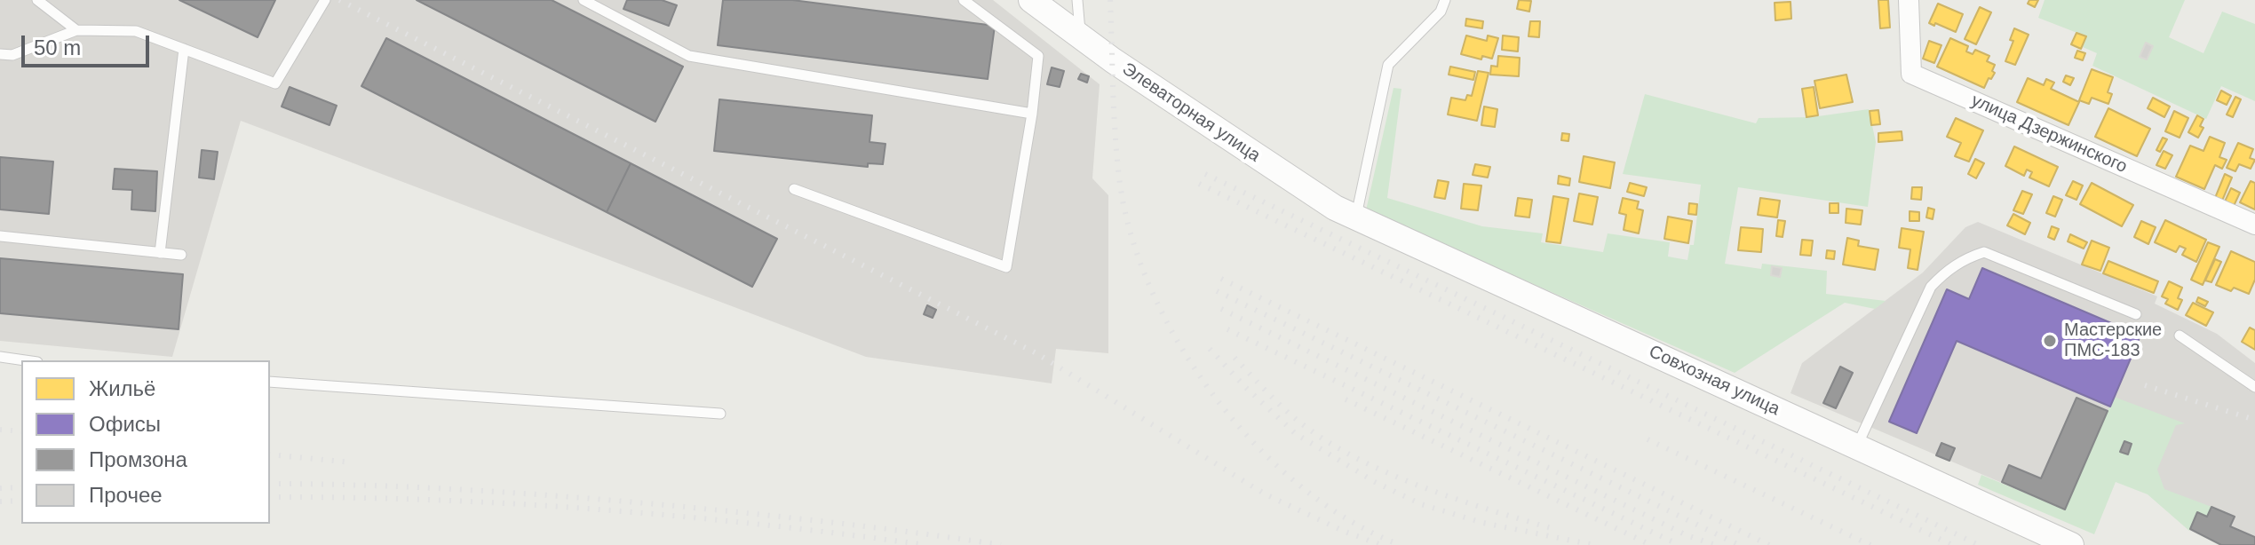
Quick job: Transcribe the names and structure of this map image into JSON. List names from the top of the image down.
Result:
{
  "streets": {
    "street": ["Элеваторная улица", "улица Дзержинского", "Совхозная улица"]
  },
  "crossings": [
    ["Элеваторная улица", "Совхозная улица"]
  ],
  "places": ["Мастерские ПМС-183"],
  "legend": [
    "Жильё",
    "Офисы",
    "Промзона",
    "Прочее"
  ],
  "scale_bar": "50 m"
}
